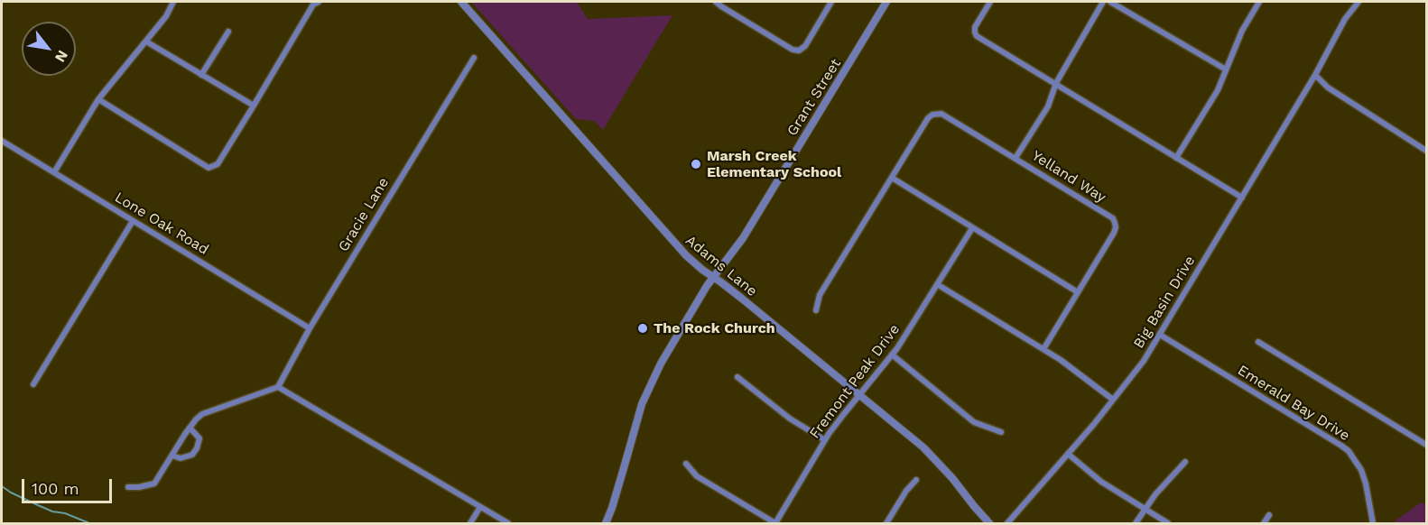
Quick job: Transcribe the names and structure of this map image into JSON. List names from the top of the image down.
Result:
{
  "streets": {
    "street": [
      "Grant Street",
      "Yelland Way",
      "Gracie Lane",
      "Lone Oak Road",
      "Adams Lane",
      "Big Basin Drive",
      "Fremont Peak Drive",
      "Emerald Bay Drive"
    ]
  },
  "crossings": [
    ["Grant Street", "Adams Lane"],
    ["Gracie Lane", "Lone Oak Road"],
    ["Adams Lane", "Fremont Peak Drive"],
    ["Big Basin Drive", "Emerald Bay Drive"]
  ],
  "places": ["Marsh Creek Elementary School", "The Rock Church"],
  "scale_bar": "100 m",
  "north": "bottom right"
}
